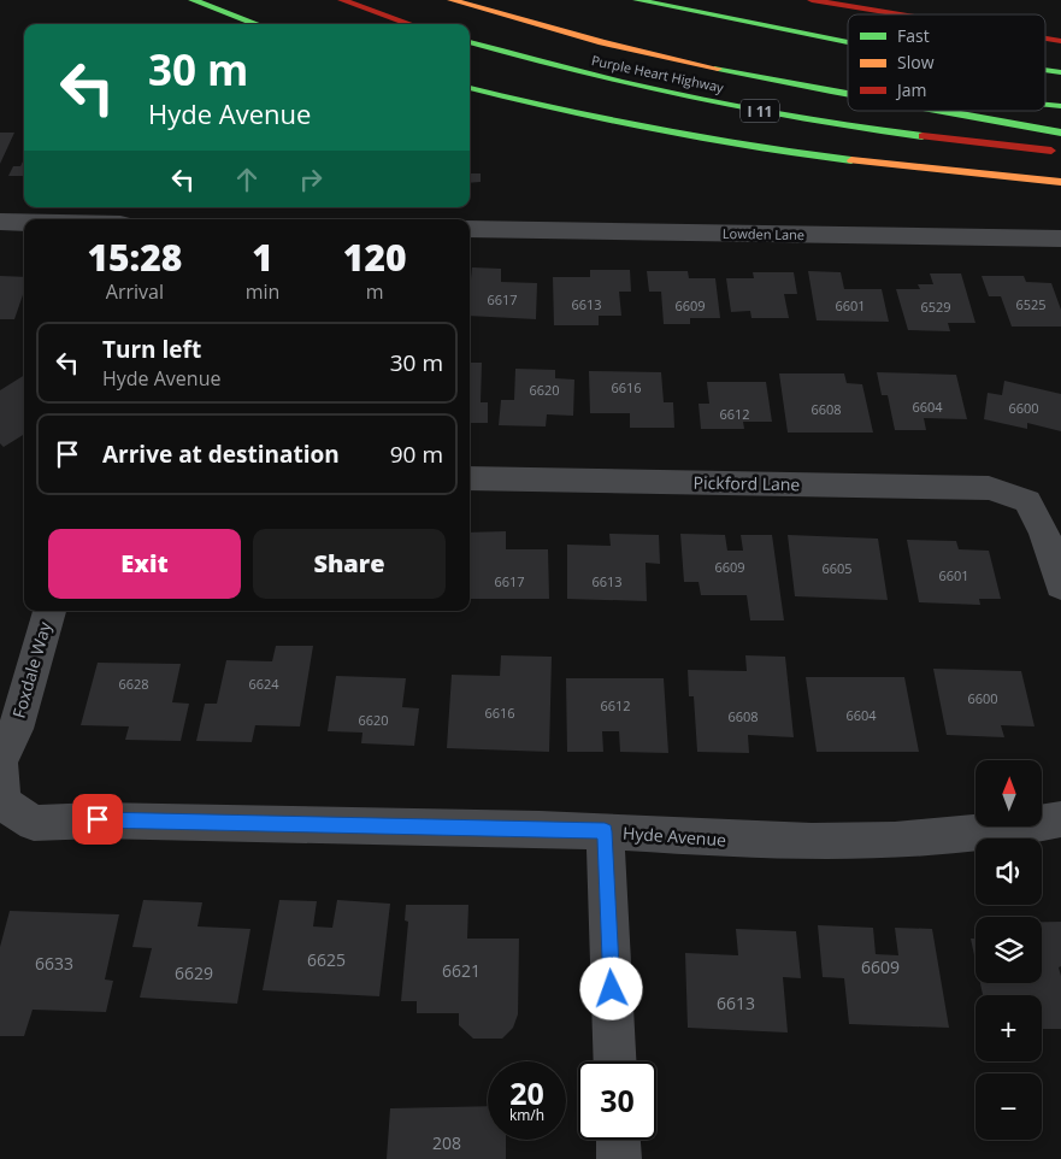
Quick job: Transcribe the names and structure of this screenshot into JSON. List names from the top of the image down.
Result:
{
  "streets": {
    "highway": ["Purple Heart Highway", "I 11"],
    "street": [
      "Lowden Lane",
      "Pickford Lane",
      "Foxdale Way",
      "Hyde Avenue"
    ]
  },
  "crossings": [
    ["Foxdale Way", "Hyde Avenue"]
  ],
  "house_numbers": [
    "6617",
    "6613",
    "6525",
    "6609",
    "6601",
    "6529",
    "6616",
    "6620",
    "6604",
    "6600",
    "6608",
    "6612",
    "6609",
    "6605",
    "6601",
    "6617",
    "6613",
    "6628",
    "6624",
    "6600",
    "6612",
    "6616",
    "6604",
    "6608",
    "6620",
    "6625",
    "6633",
    "6609",
    "6621",
    "6629",
    "6613",
    "208"
  ],
  "legend": ["Fast", "Slow", "Jam"],
  "north": "top",
  "page": {
    "turn": ["30 m", "Hyde Avenue"],
    "eta": [
      "15:28",
      "Arrival",
      "1",
      "min",
      "120",
      "m"
    ],
    "list": [
      {
        "name": "Turn left",
        "note": "Hyde Avenue",
        "value": "30 m"
      },
      {
        "name": "Arrive at destination",
        "value": "90 m"
      }
    ],
    "buttons": ["Exit", "Share"],
    "map_buttons": ["+", "−"],
    "speed": "20 km/h",
    "limit": "30"
  }
}
